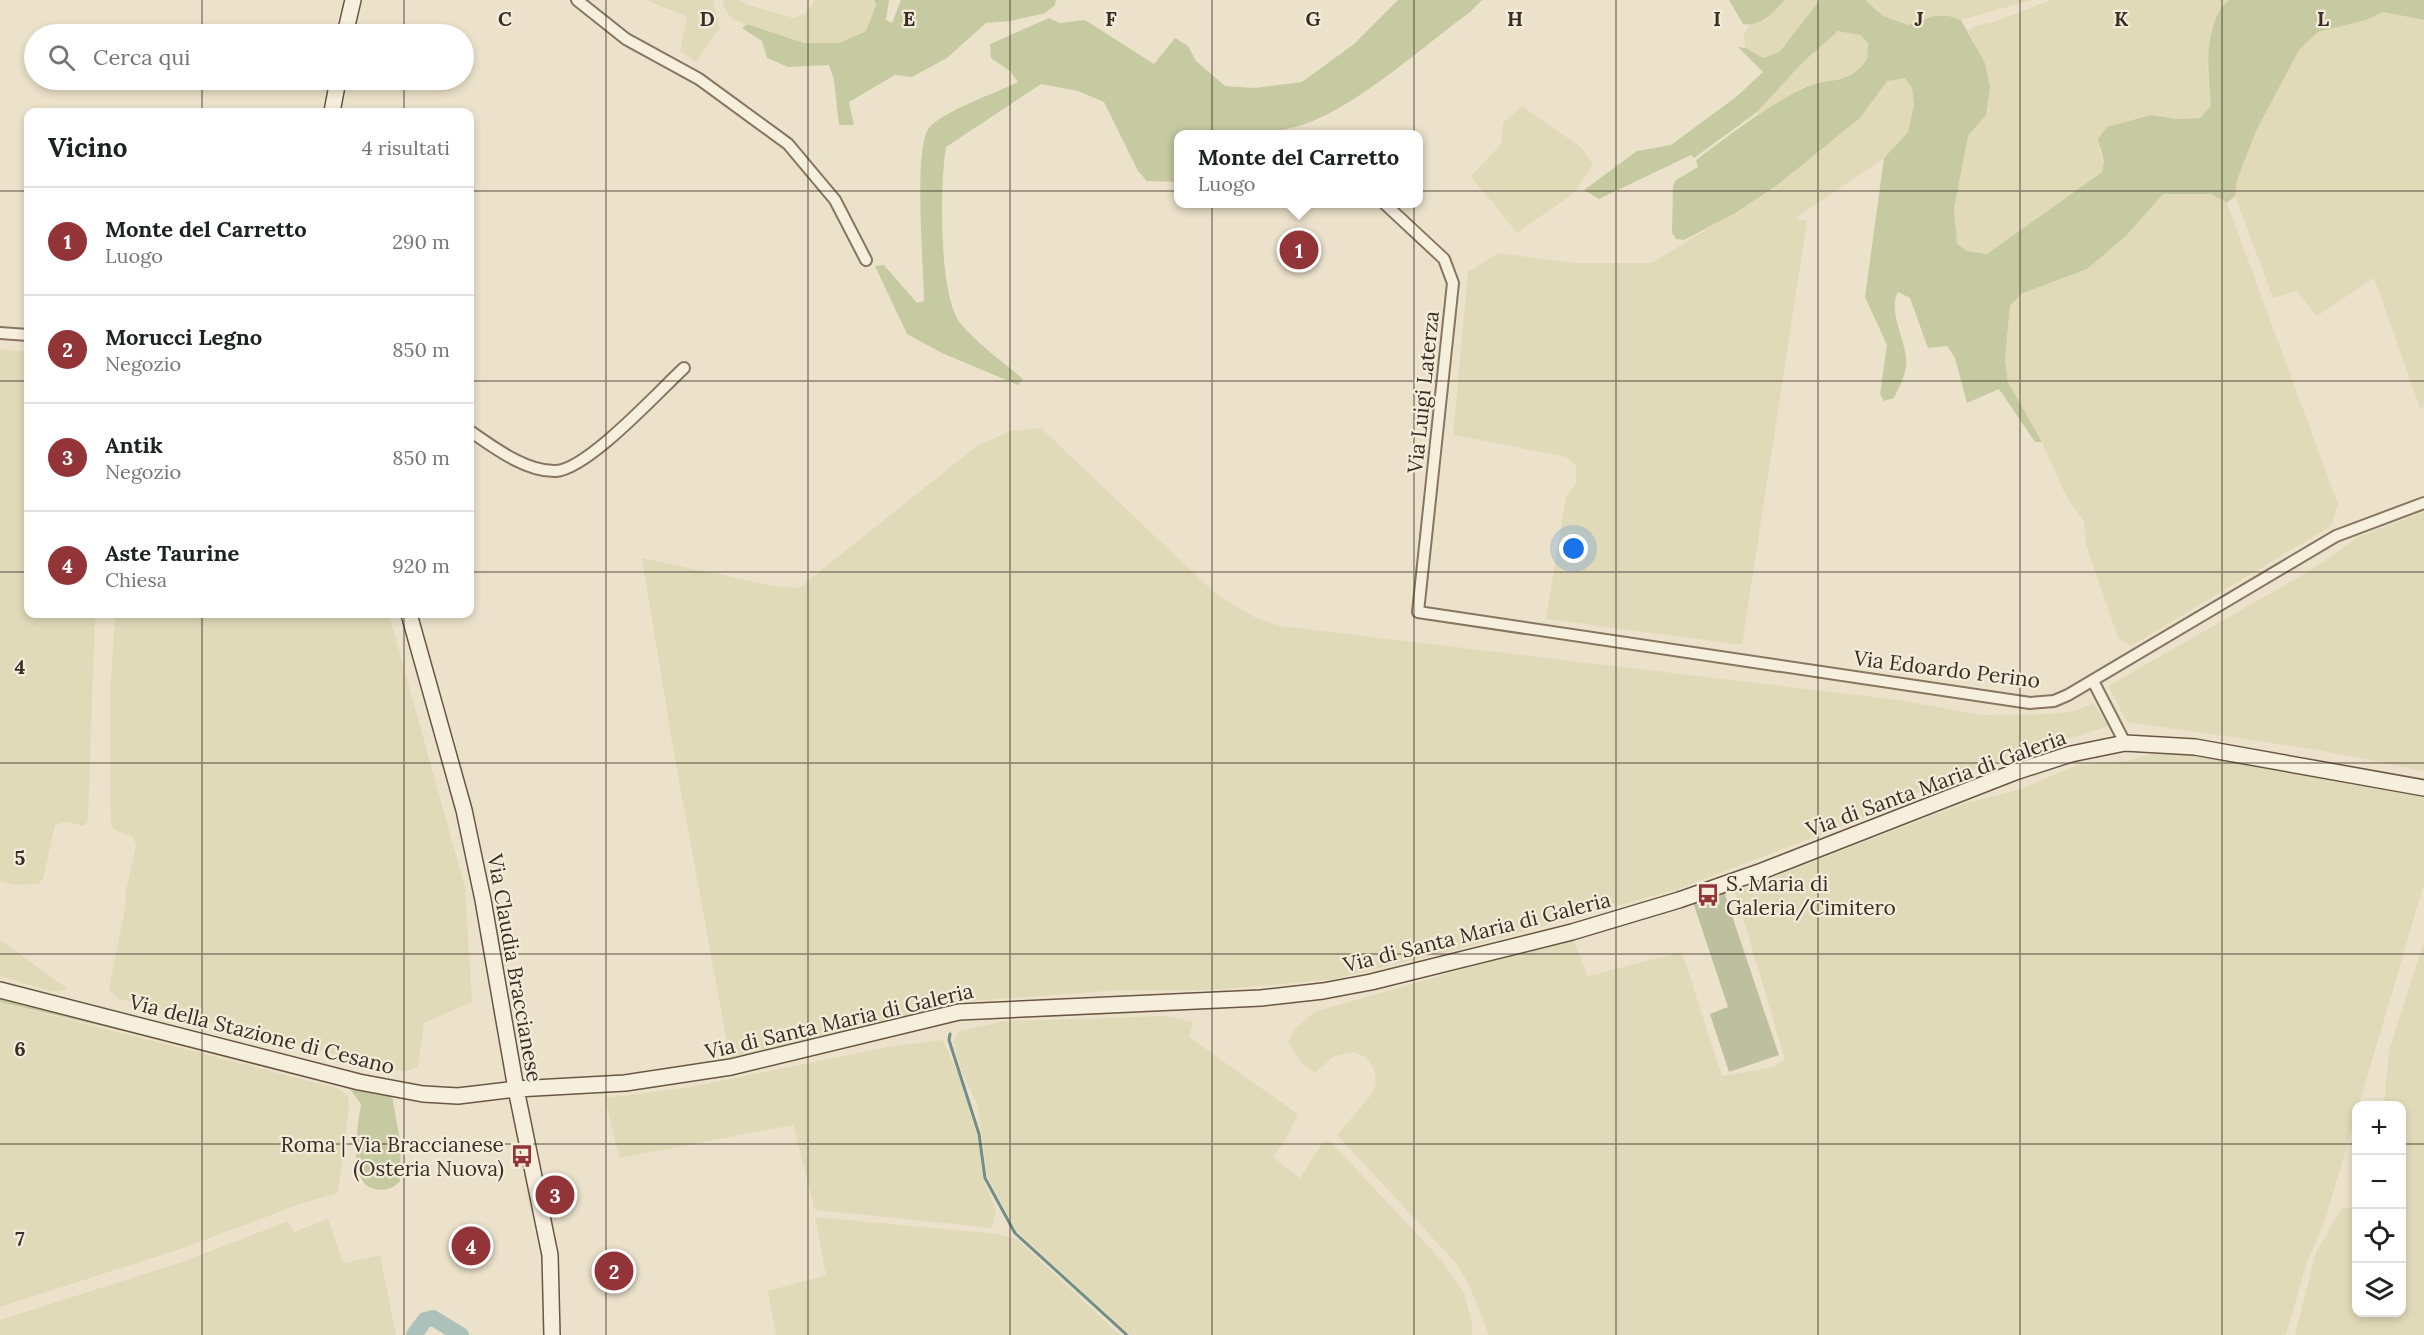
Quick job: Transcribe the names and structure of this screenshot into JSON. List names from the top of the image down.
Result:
{
  "streets": {
    "street": [
      "Via Luigi Laterza",
      "Via Edoardo Perino",
      "Via di Santa Maria di Galeria",
      "Via Claudia Braccianese",
      "Via della Stazione di Cesano"
    ]
  },
  "crossings": [
    ["Via Luigi Laterza", "Via Edoardo Perino"],
    ["Via di Santa Maria di Galeria", "Via Claudia Braccianese"],
    ["Via di Santa Maria di Galeria", "Via della Stazione di Cesano"],
    ["Via Claudia Braccianese", "Via della Stazione di Cesano"]
  ],
  "places": {
    "bus stop": ["S. Maria di Galeria/Cimitero", "Roma | Via Braccianese (Osteria Nuova)"]
  },
  "page": {
    "search": "Cerca qui",
    "heading": ["Vicino", "4 risultati"],
    "popup": ["Monte del Carretto", "Luogo"],
    "list": [
      {
        "mark": "1",
        "name": "Monte del Carretto",
        "note": "Luogo",
        "value": "290 m"
      },
      {
        "mark": "2",
        "name": "Morucci Legno",
        "note": "Negozio",
        "value": "850 m"
      },
      {
        "mark": "3",
        "name": "Antik",
        "note": "Negozio",
        "value": "850 m"
      },
      {
        "mark": "4",
        "name": "Aste Taurine",
        "note": "Chiesa",
        "value": "920 m"
      }
    ],
    "pins": [
      "1",
      "3",
      "4",
      "2"
    ],
    "map_buttons": ["+", "−"]
  },
  "grid": {
    "columns": [
      "C",
      "D",
      "E",
      "F",
      "G",
      "H",
      "I",
      "J",
      "K",
      "L"
    ],
    "rows": [
      "4",
      "5",
      "6",
      "7"
    ]
  }
}
